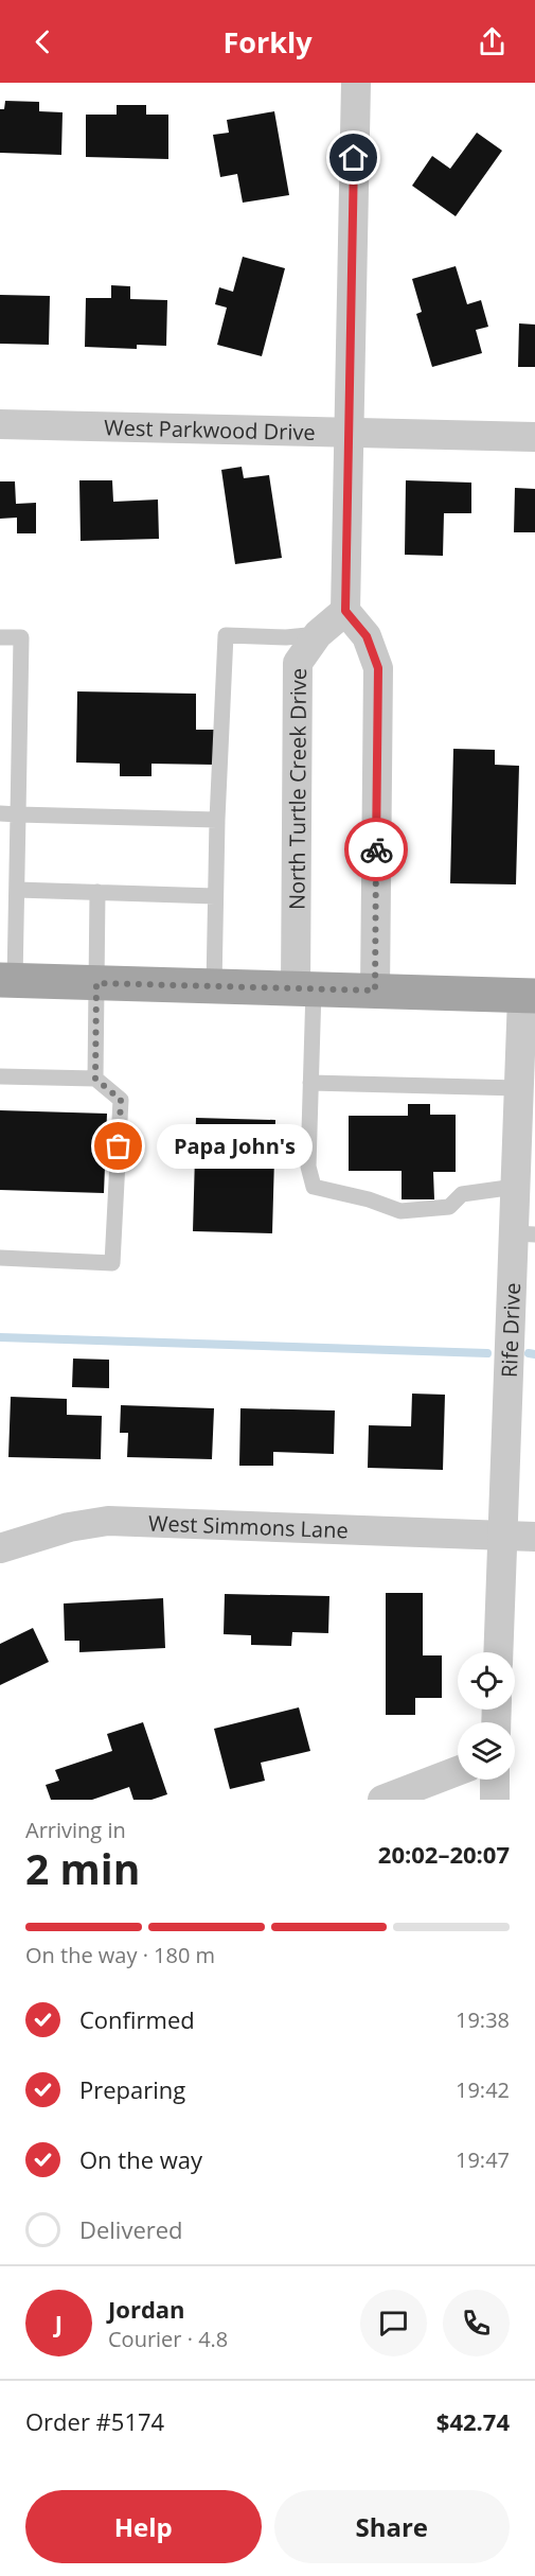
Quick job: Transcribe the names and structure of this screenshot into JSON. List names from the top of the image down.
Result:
{
  "streets": {
    "street": [
      "West Parkwood Drive",
      "North Turtle Creek Drive",
      "Rife Drive",
      "West Simmons Lane"
    ]
  },
  "crossings": [
    ["Rife Drive", "West Simmons Lane"]
  ],
  "places": ["Papa John's"],
  "page": {
    "header": "Forkly",
    "bubble": "Papa John's",
    "heading": ["2 min", "Arriving in", "20:02–20:07"],
    "panel": [
      "Jordan",
      "Courier · 4.8",
      "Order #5174",
      "$42.74"
    ],
    "bar": "On the way · 180 m",
    "list": [
      ["Confirmed", "19:38"],
      ["Preparing", "19:42"],
      ["On the way", "19:47"],
      "Delivered"
    ],
    "round": "J",
    "buttons": ["Help", "Share"]
  }
}
